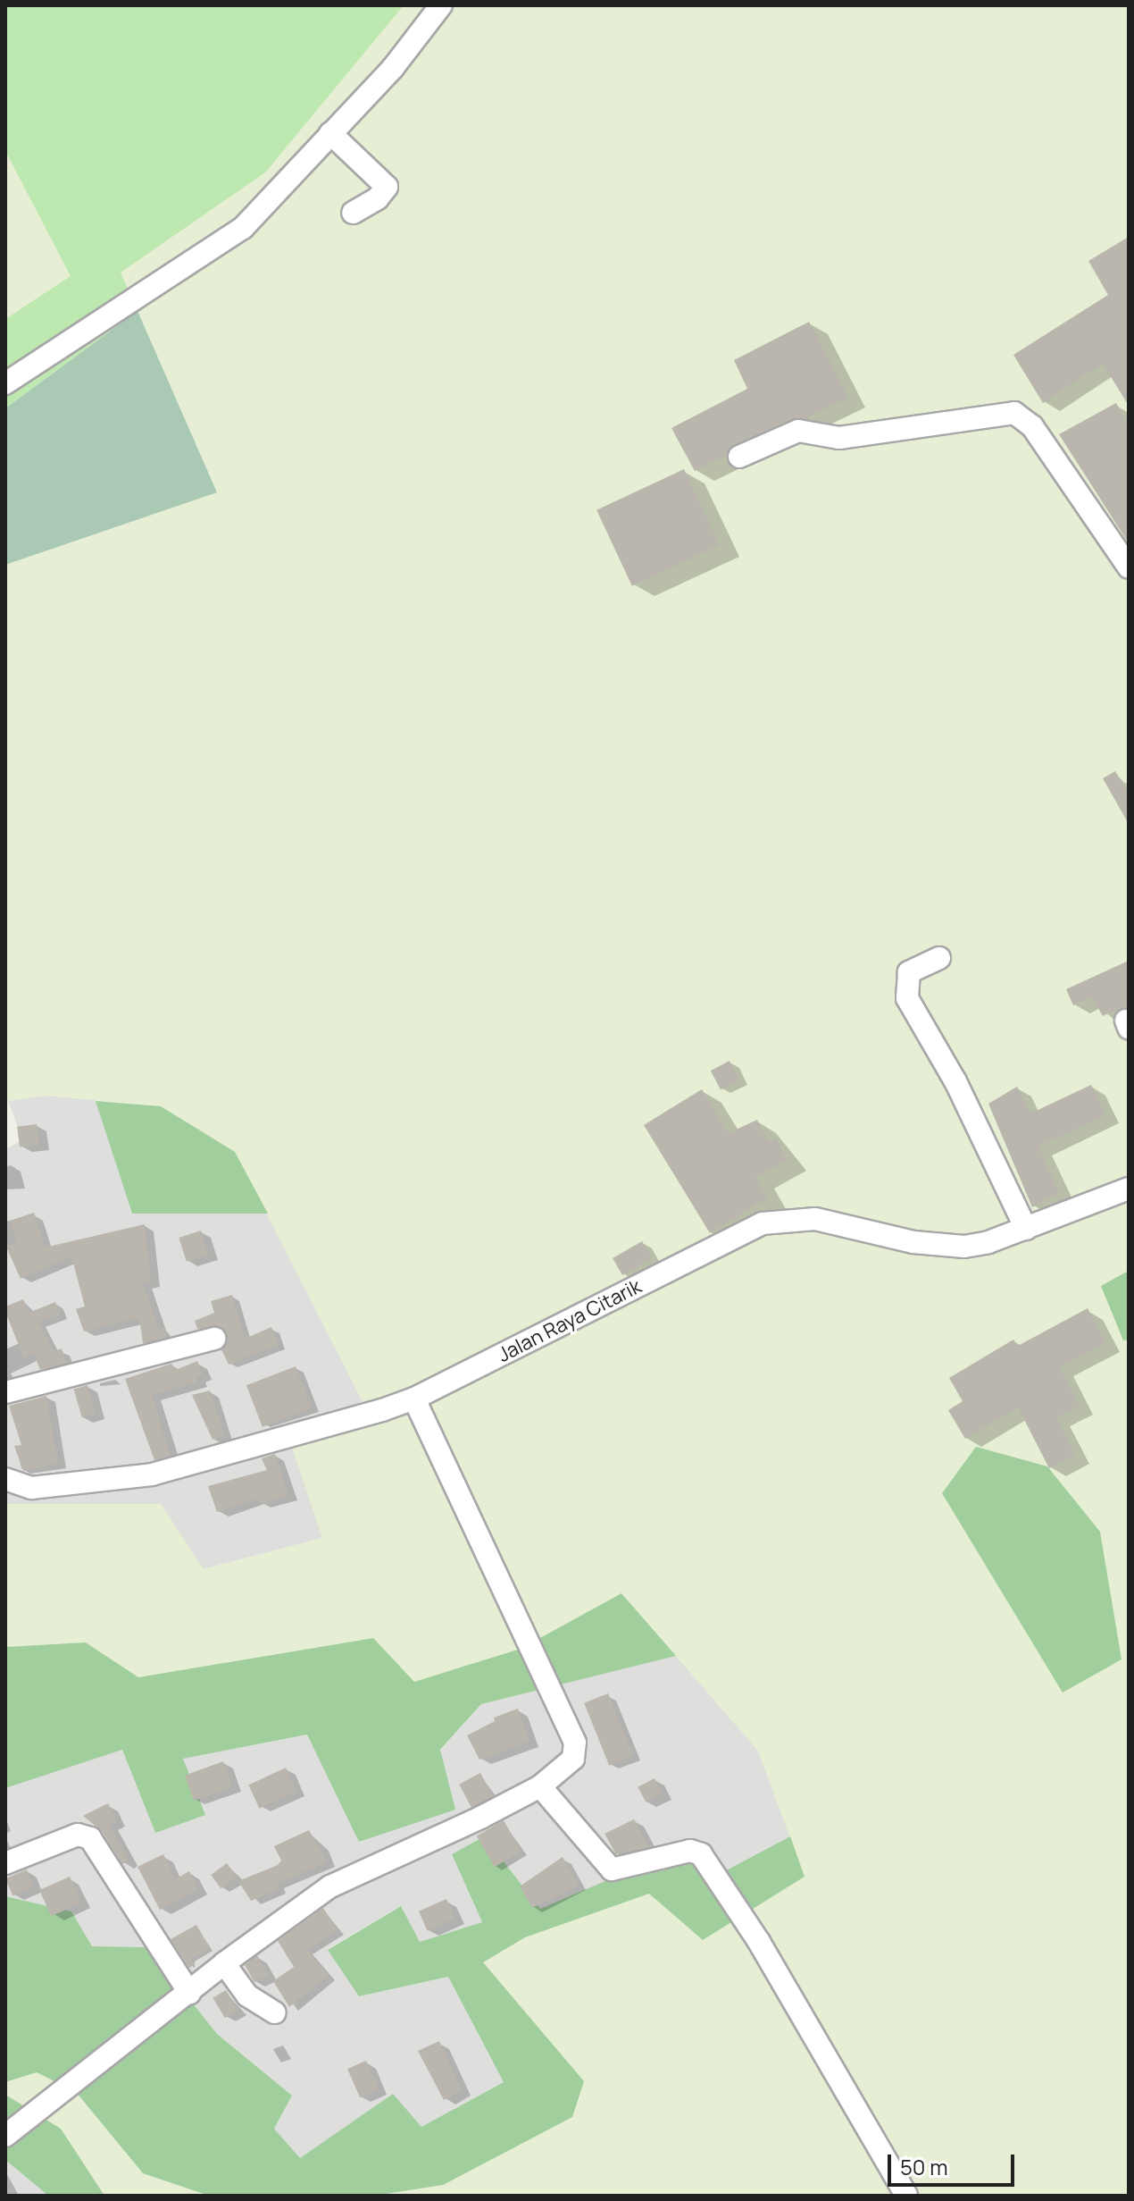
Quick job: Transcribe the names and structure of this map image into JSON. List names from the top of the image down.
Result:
{
  "streets": {
    "street": ["Jalan Raya Citarik"]
  },
  "scale_bar": "50 m"
}
